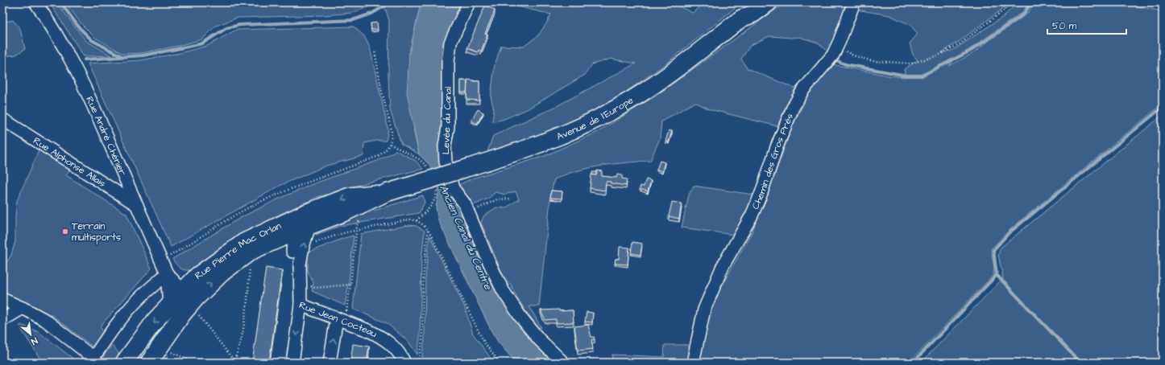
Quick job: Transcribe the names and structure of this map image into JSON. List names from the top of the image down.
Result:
{
  "streets": {
    "main road": ["Avenue de l'Europe", "Rue Pierre Mac Orlan"],
    "street": [
      "Levée du Canal",
      "Rue André Chénier",
      "Chemin des Gros Prés",
      "Rue Alphonse Allais",
      "Rue Jean Cocteau"
    ]
  },
  "crossings": [
    ["Avenue de l'Europe", "Rue Pierre Mac Orlan"],
    ["Rue André Chénier", "Rue Alphonse Allais"],
    ["Rue André Chénier", "Rue Pierre Mac Orlan"],
    ["Rue Pierre Mac Orlan", "Rue Jean Cocteau"]
  ],
  "water": ["Ancien Canal du Centre"],
  "places": ["Terrain multisports"],
  "scale_bar": "50 m",
  "north": "bottom right"
}
